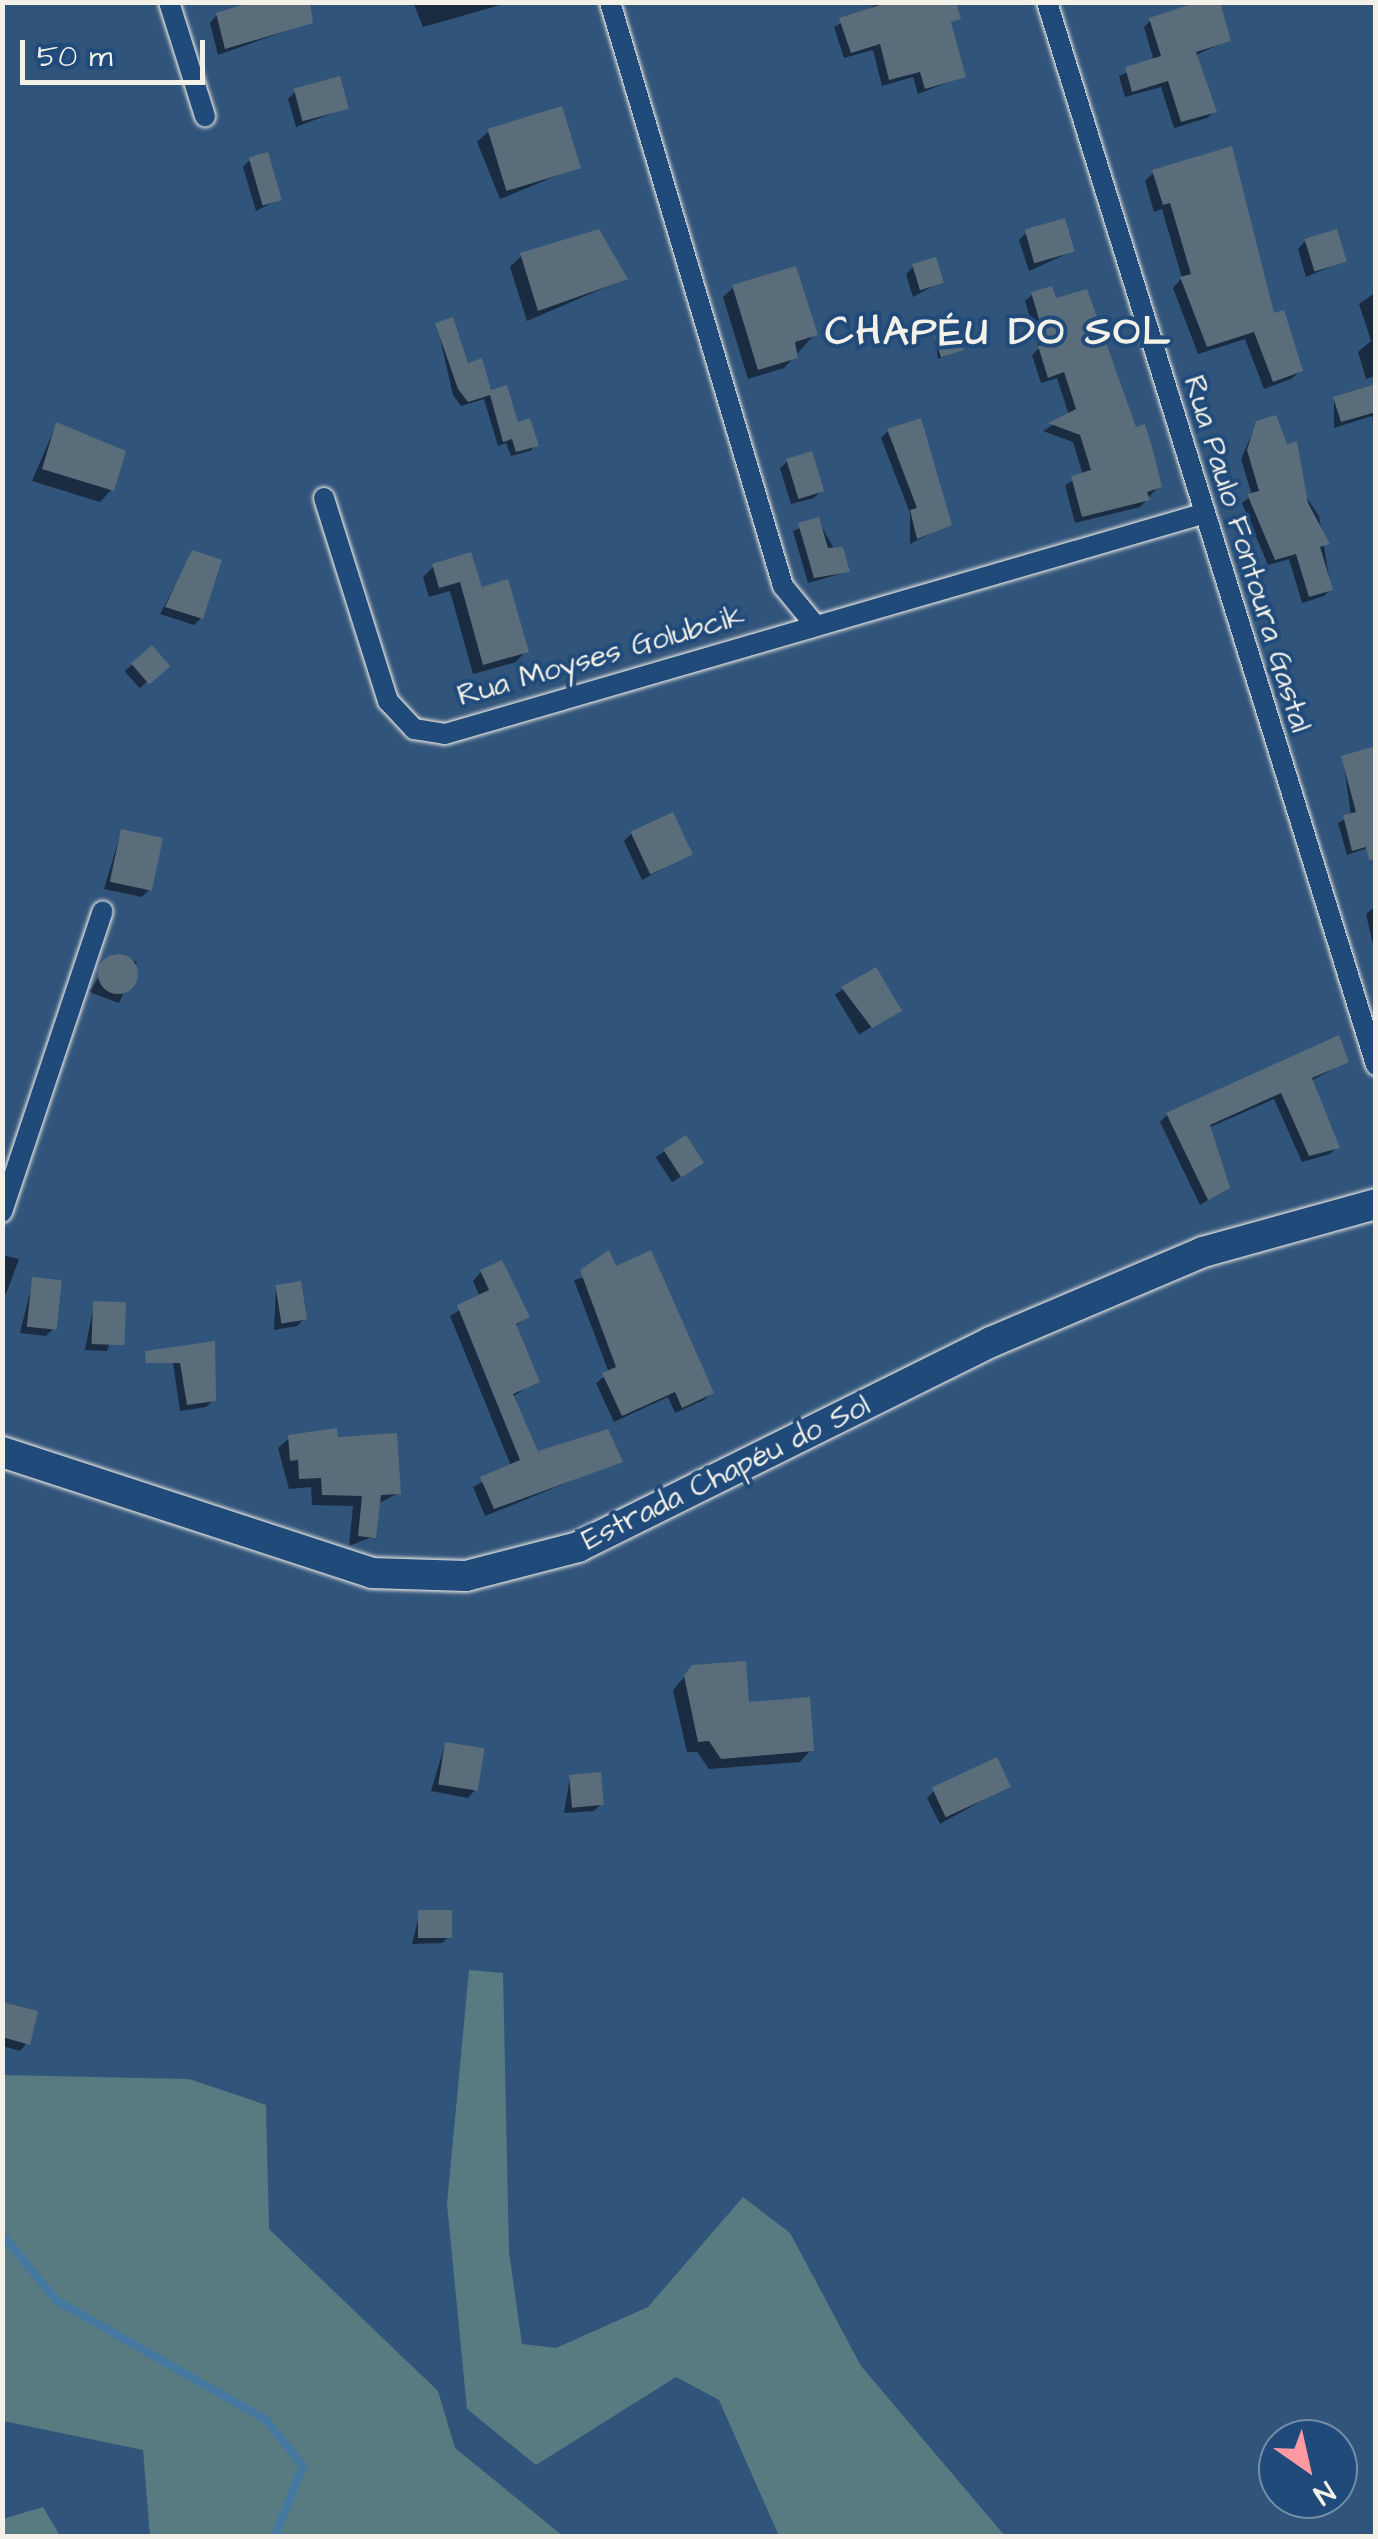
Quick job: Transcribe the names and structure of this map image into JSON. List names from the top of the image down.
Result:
{
  "streets": {
    "main road": ["Estrada Chapéu do Sol"],
    "street": ["Rua Paulo Fontoura Gastal", "Rua Moyses Golubcik"]
  },
  "crossings": [
    ["Rua Paulo Fontoura Gastal", "Rua Moyses Golubcik"]
  ],
  "districts": ["CHAPÉU DO SOL"],
  "scale_bar": "50 m",
  "north": "bottom right"
}
